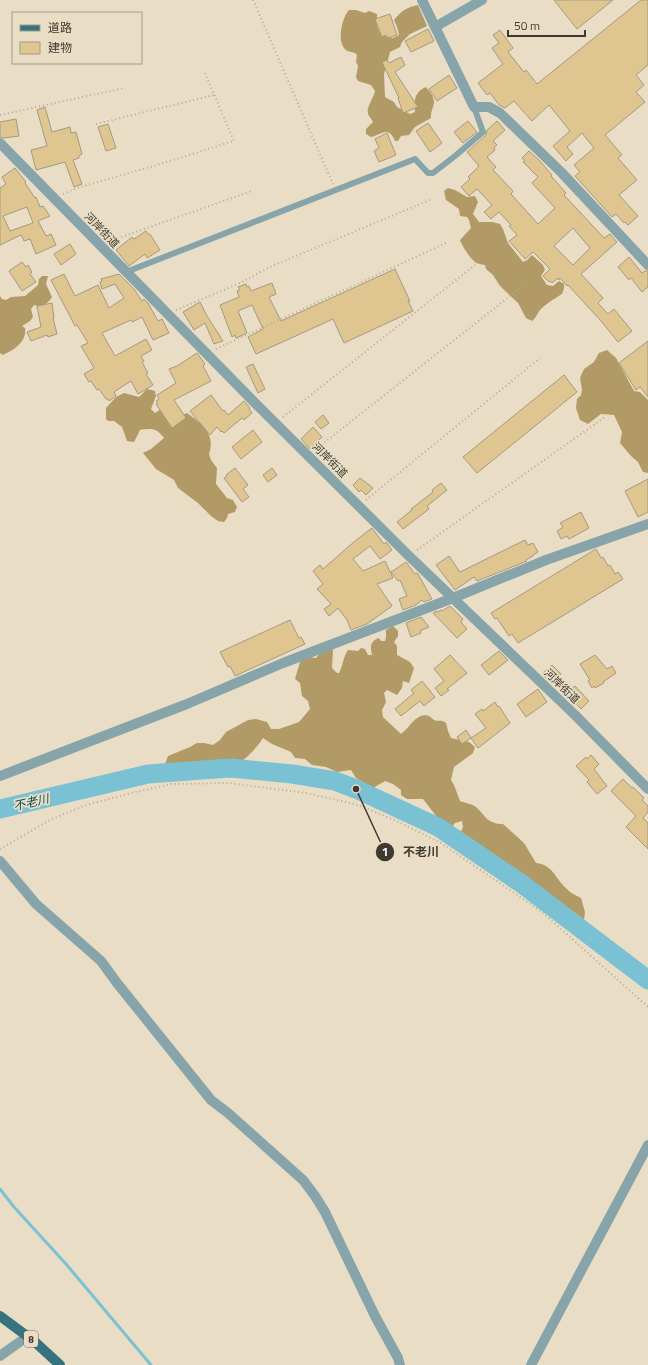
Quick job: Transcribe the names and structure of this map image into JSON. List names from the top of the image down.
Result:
{
  "streets": {
    "main road": ["8"],
    "street": ["河岸街道"]
  },
  "water": ["不老川"],
  "places": ["不老川"],
  "legend": ["道路", "建物"],
  "scale_bar": "50 m"
}
